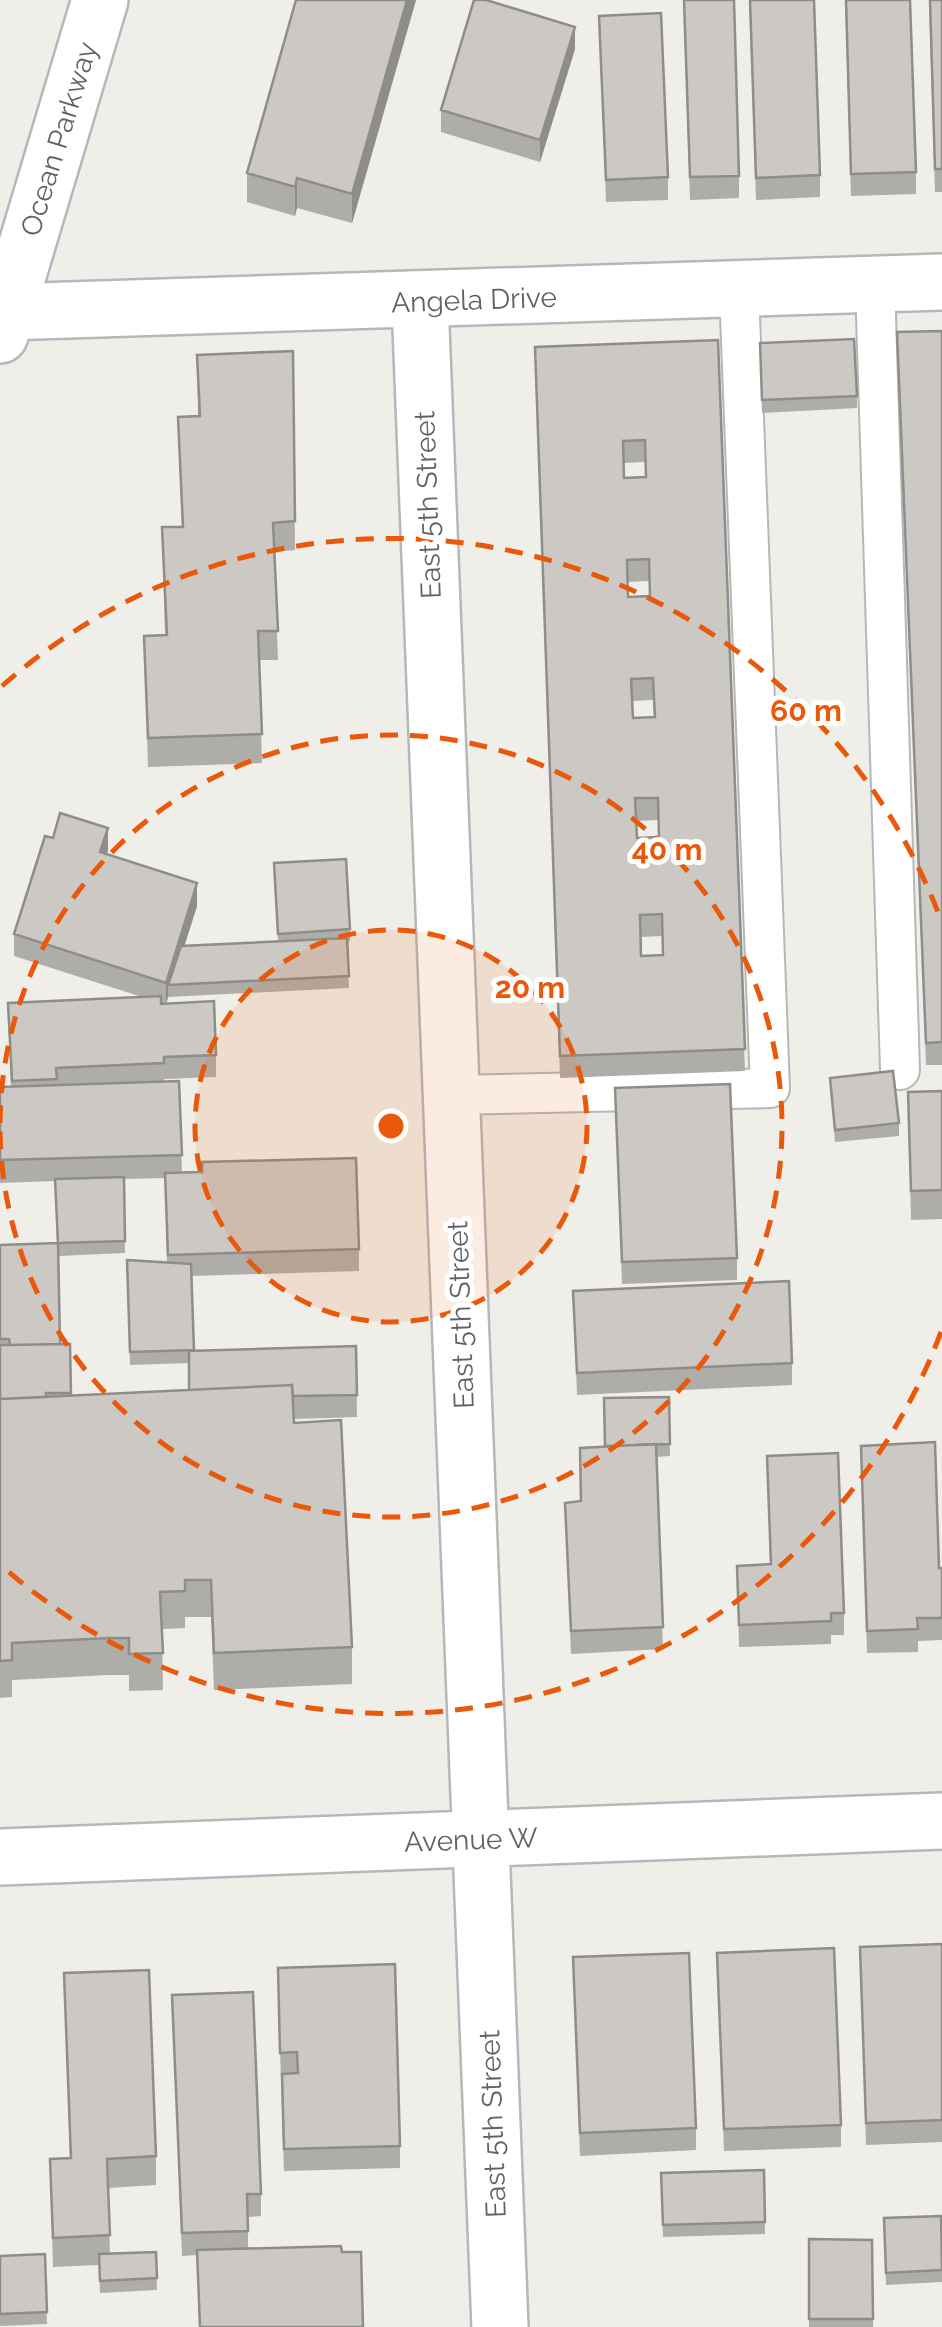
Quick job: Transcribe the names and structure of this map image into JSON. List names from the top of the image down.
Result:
{
  "streets": {
    "street": [
      "Ocean Parkway",
      "Angela Drive",
      "East 5th Street",
      "Avenue W"
    ]
  },
  "crossings": [
    ["Ocean Parkway", "Angela Drive"],
    ["Angela Drive", "East 5th Street"],
    ["East 5th Street", "Avenue W"]
  ],
  "rings": ["60 m", "40 m", "20 m"]
}
